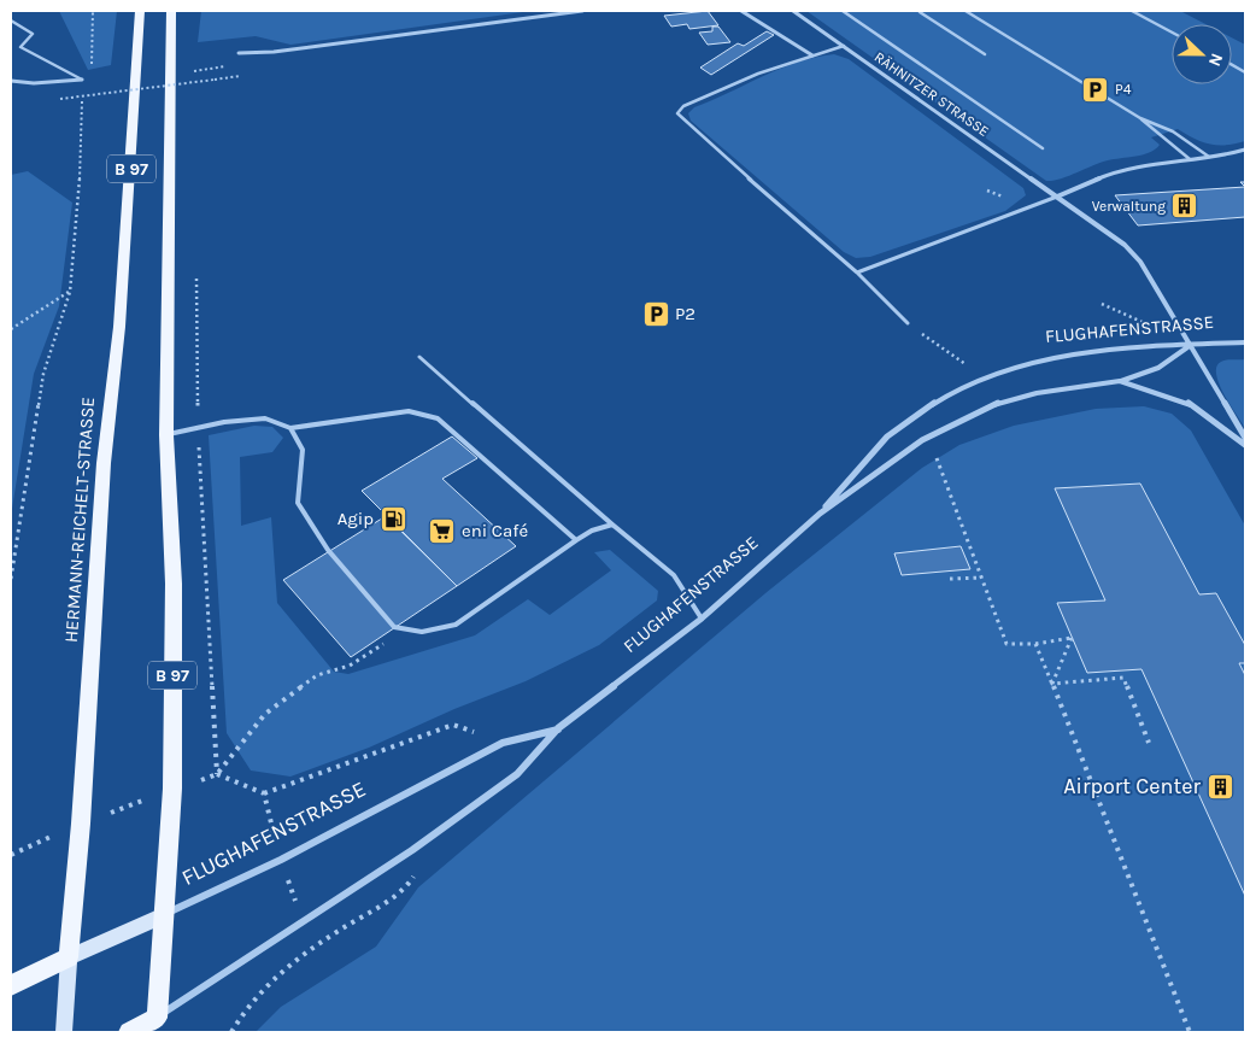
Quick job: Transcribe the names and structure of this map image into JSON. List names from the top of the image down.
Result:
{
  "streets": {
    "main road": ["B 97", "FLUGHAFENSTRASSE", "HERMANN-REICHELT-STRASSE"],
    "street": ["RÄHNITZER STRASSE"]
  },
  "crossings": [
    ["RÄHNITZER STRASSE", "FLUGHAFENSTRASSE"],
    ["B 97", "FLUGHAFENSTRASSE"],
    ["FLUGHAFENSTRASSE", "HERMANN-REICHELT-STRASSE"]
  ],
  "places": {
    "parking": ["P4", "P2"],
    "building": ["Verwaltung", "Airport Center"],
    "fuel station": ["Agip"],
    "supermarket": ["eni Café"]
  },
  "north": "right"
}
